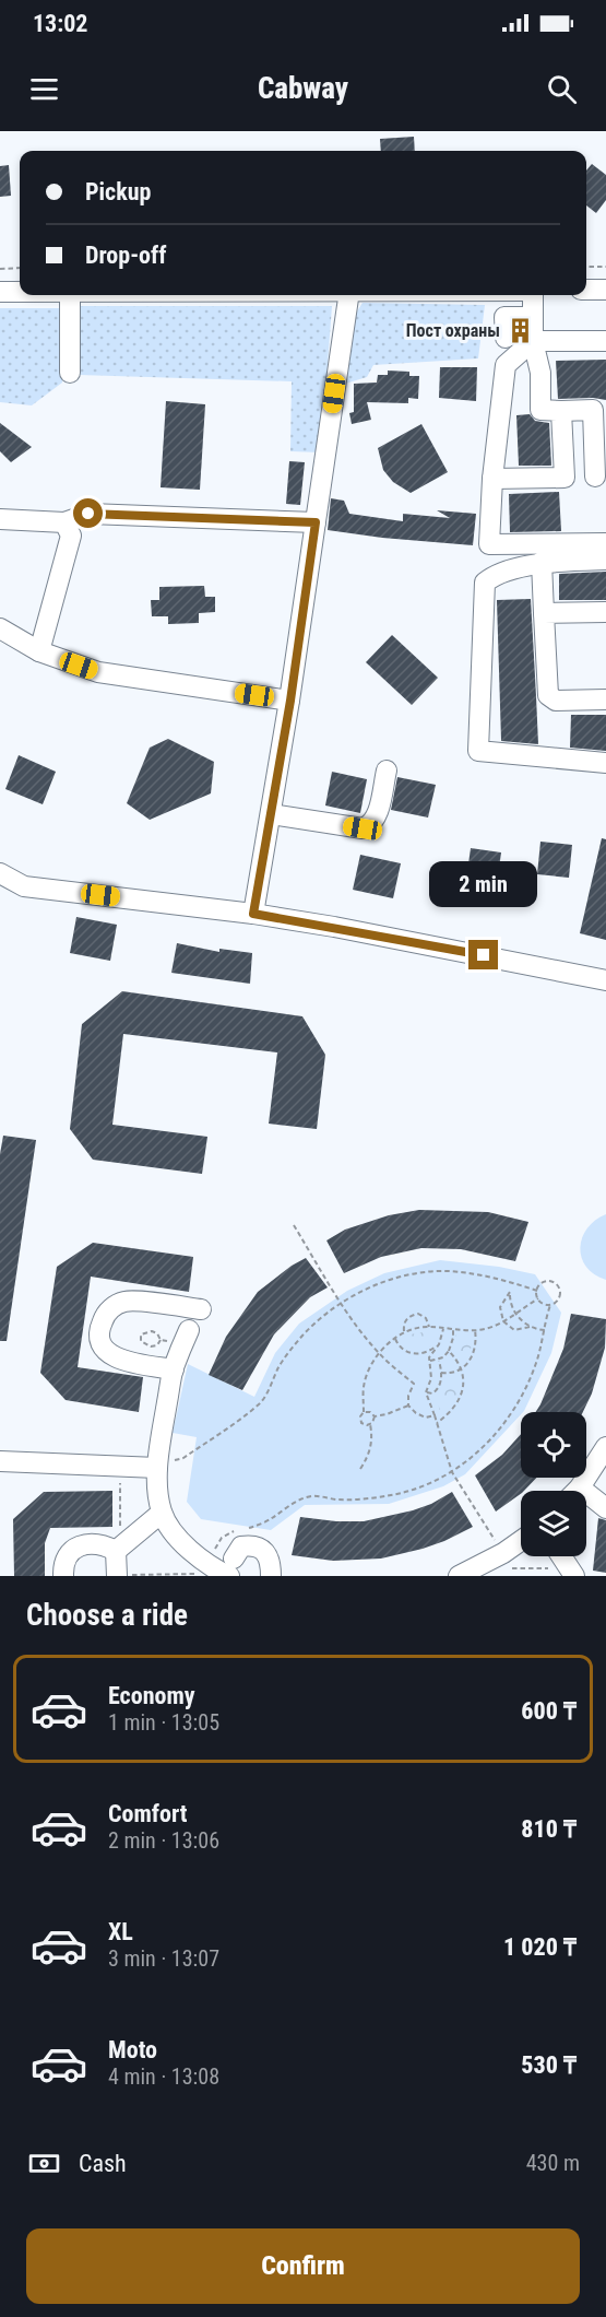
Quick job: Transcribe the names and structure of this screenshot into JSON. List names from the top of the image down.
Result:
{
  "places": {
    "building": ["Пост охраны"]
  },
  "page": {
    "status": "13:02",
    "header": "Cabway",
    "banner": ["Pickup", "Drop-off"],
    "bubble": "2 min",
    "heading": "Choose a ride",
    "list": [
      {
        "name": "Economy",
        "note": "1 min · 13:05",
        "value": "600 ₸"
      },
      {
        "name": "Comfort",
        "note": "2 min · 13:06",
        "value": "810 ₸"
      },
      {
        "name": "XL",
        "note": "3 min · 13:07",
        "value": "1 020 ₸"
      },
      {
        "name": "Moto",
        "note": "4 min · 13:08",
        "value": "530 ₸"
      }
    ],
    "pay": ["Cash", "430 m"],
    "buttons": "Confirm"
  }
}
